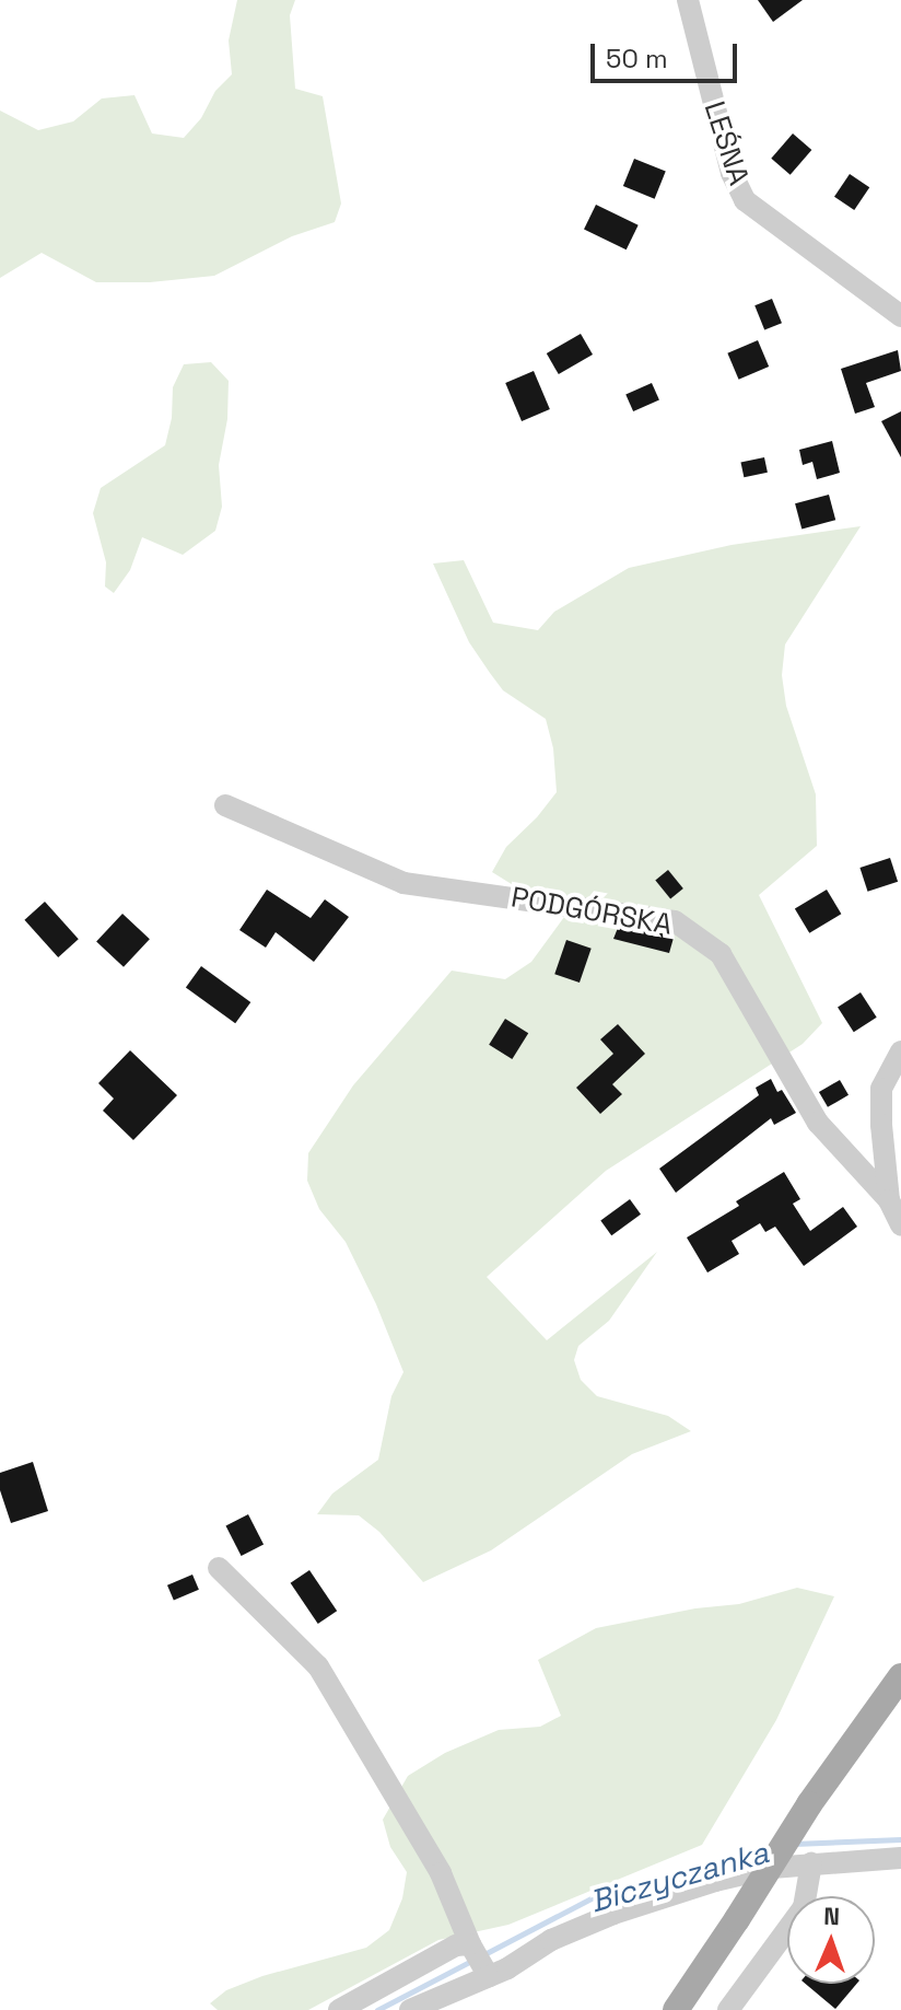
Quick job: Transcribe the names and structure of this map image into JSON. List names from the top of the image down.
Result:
{
  "streets": {
    "street": ["LEŚNA", "PODGÓRSKA"]
  },
  "water": ["Biczyczanka"],
  "scale_bar": "50 m",
  "north": "top"
}
